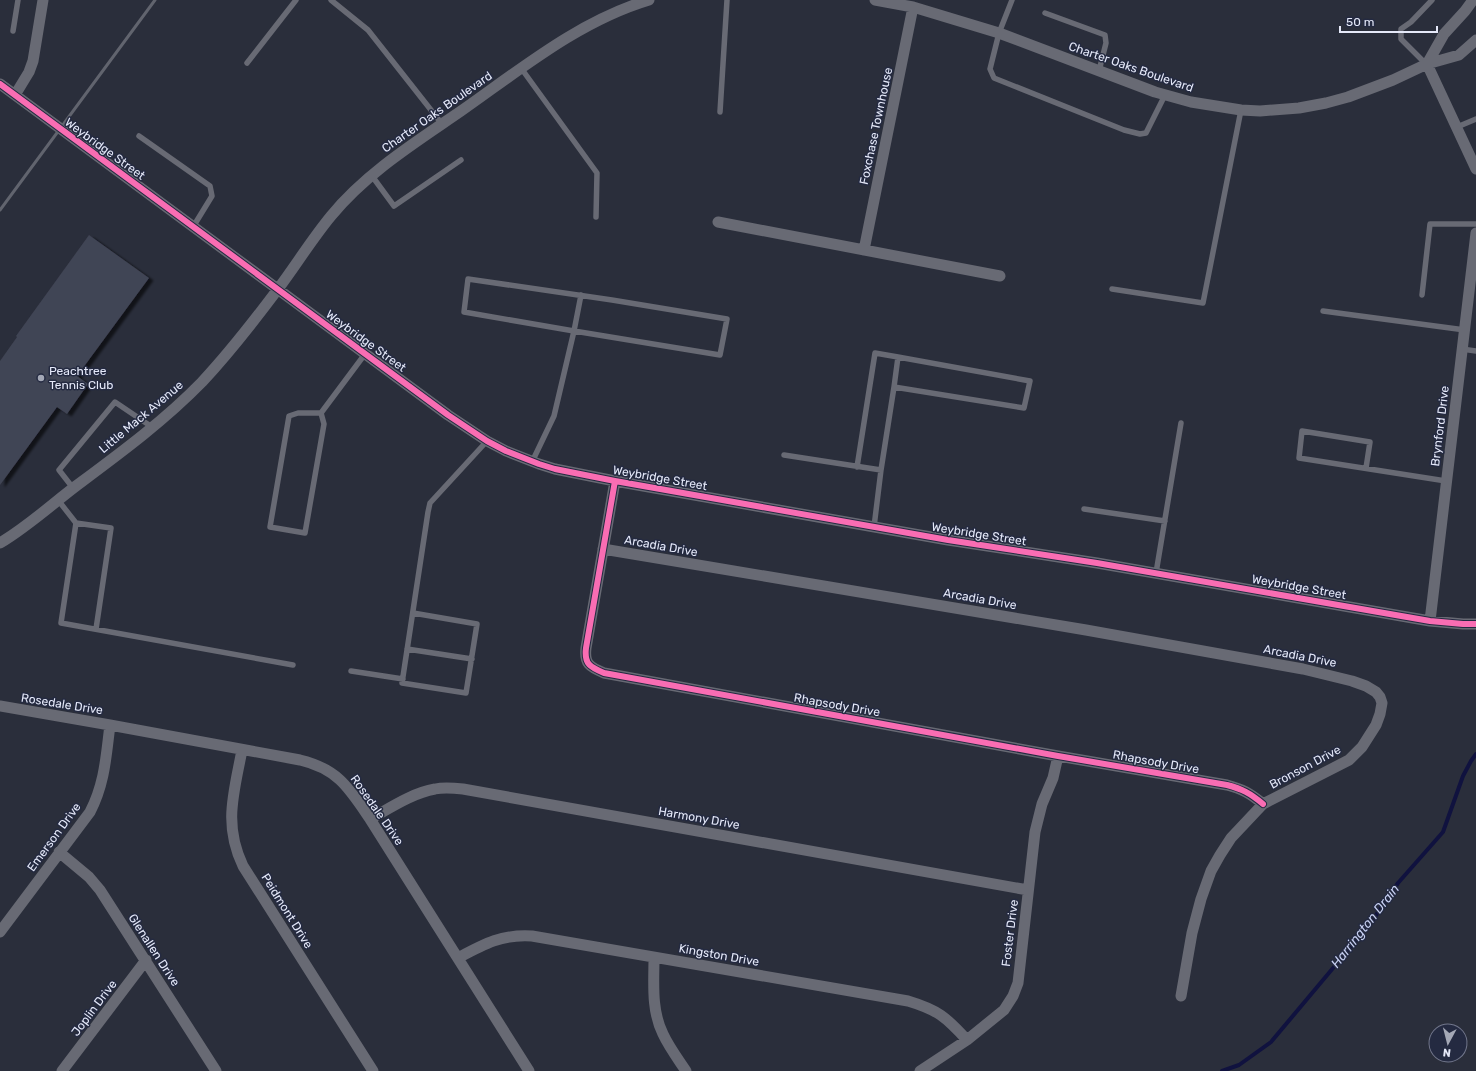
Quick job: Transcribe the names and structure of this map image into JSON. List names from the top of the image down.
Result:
{
  "streets": {
    "street": [
      "Charter Oaks Boulevard",
      "Foxchase Townhouse",
      "Weybridge Street",
      "Little Mack Avenue",
      "Brynford Drive",
      "Arcadia Drive",
      "Rosedale Drive",
      "Rhapsody Drive",
      "Bronson Drive",
      "Harmony Drive",
      "Emerson Drive",
      "Peidmont Drive",
      "Foster Drive",
      "Glenallen Drive",
      "Kingston Drive",
      "Joplin Drive"
    ]
  },
  "crossings": [
    ["Charter Oaks Boulevard", "Foxchase Townhouse"],
    ["Charter Oaks Boulevard", "Weybridge Street"],
    ["Charter Oaks Boulevard", "Little Mack Avenue"],
    ["Weybridge Street", "Little Mack Avenue"],
    ["Weybridge Street", "Brynford Drive"],
    ["Weybridge Street", "Rhapsody Drive"],
    ["Arcadia Drive", "Rhapsody Drive"],
    ["Arcadia Drive", "Bronson Drive"],
    ["Rosedale Drive", "Harmony Drive"],
    ["Rosedale Drive", "Emerson Drive"],
    ["Rosedale Drive", "Peidmont Drive"],
    ["Rosedale Drive", "Kingston Drive"],
    ["Rhapsody Drive", "Bronson Drive"],
    ["Rhapsody Drive", "Foster Drive"],
    ["Harmony Drive", "Foster Drive"],
    ["Emerson Drive", "Glenallen Drive"],
    ["Foster Drive", "Kingston Drive"],
    ["Glenallen Drive", "Joplin Drive"]
  ],
  "water": ["Harrington Drain"],
  "places": ["Peachtree Tennis Club"],
  "scale_bar": "50 m",
  "north": "bottom"
}
